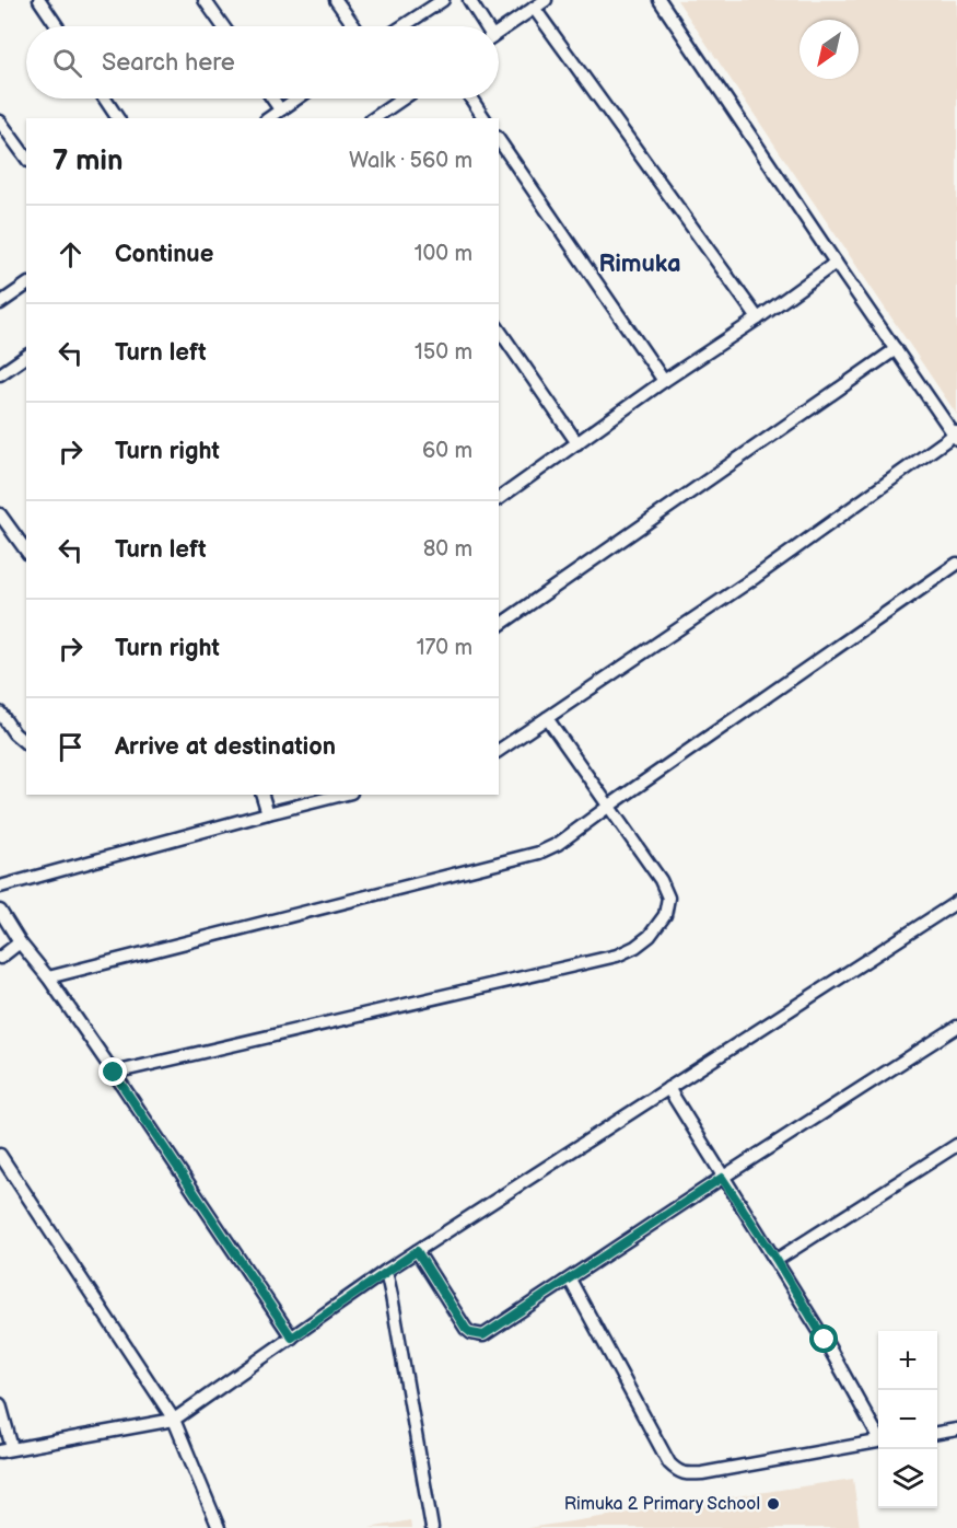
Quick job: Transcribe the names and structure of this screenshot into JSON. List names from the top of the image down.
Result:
{
  "districts": ["Rimuka"],
  "places": ["Rimuka 2 Primary School"],
  "north": "bottom left",
  "page": {
    "search": "Search here",
    "heading": ["7 min", "Walk · 560 m"],
    "list": [
      ["Continue", "100 m"],
      ["Turn left", "150 m"],
      ["Turn right", "60 m"],
      ["Turn left", "80 m"],
      ["Turn right", "170 m"],
      "Arrive at destination"
    ],
    "map_buttons": ["+", "−"]
  }
}
